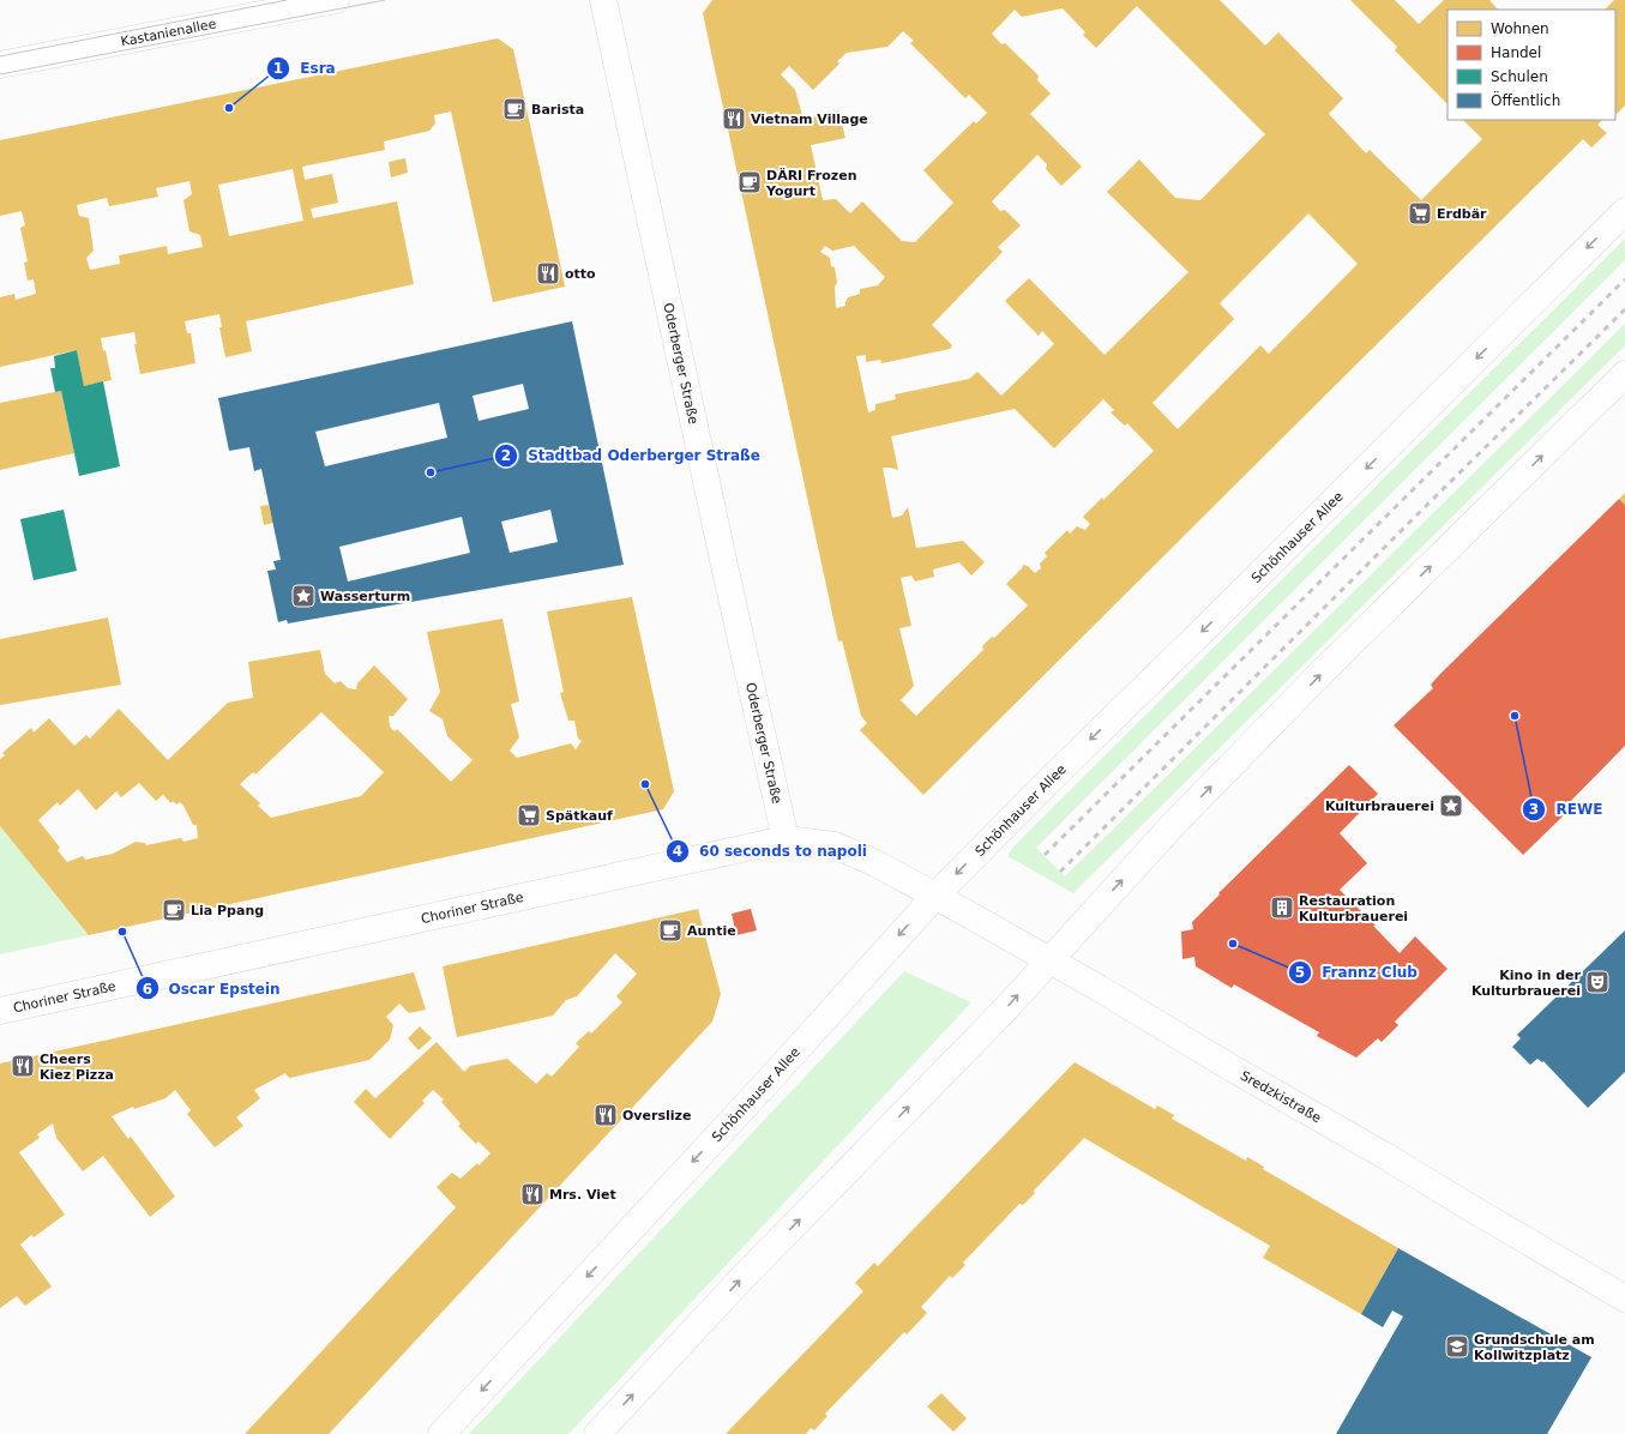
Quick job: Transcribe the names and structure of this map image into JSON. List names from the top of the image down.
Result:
{
  "streets": {
    "main road": [
      "Kastanienallee",
      "Oderberger Straße",
      "Schönhauser Allee",
      "Choriner Straße",
      "Sredzkistraße"
    ]
  },
  "crossings": [
    ["Oderberger Straße", "Choriner Straße"],
    ["Schönhauser Allee", "Choriner Straße"],
    ["Schönhauser Allee", "Sredzkistraße"],
    ["Choriner Straße", "Sredzkistraße"]
  ],
  "places": {
    "other": [
      "Esra",
      "Stadtbad Oderberger Straße",
      "REWE",
      "60 seconds to napoli",
      "Oscar Epstein",
      "Frannz Club"
    ],
    "cafe": [
      "Barista",
      "DÄRI Frozen Yogurt",
      "Lia Ppang",
      "Auntie"
    ],
    "restaurant": [
      "Vietnam Village",
      "otto",
      "Cheers Kiez Pizza",
      "Overslize",
      "Mrs. Viet"
    ],
    "supermarket": ["Erdbär", "Spätkauf"],
    "place": ["Wasserturm", "Kulturbrauerei"],
    "building": ["Restauration Kulturbrauerei"],
    "theatre": ["Kino in der Kulturbrauerei"],
    "school or university": ["Grundschule am Kollwitzplatz"]
  },
  "legend": [
    "Wohnen",
    "Handel",
    "Schulen",
    "Öffentlich"
  ]
}
